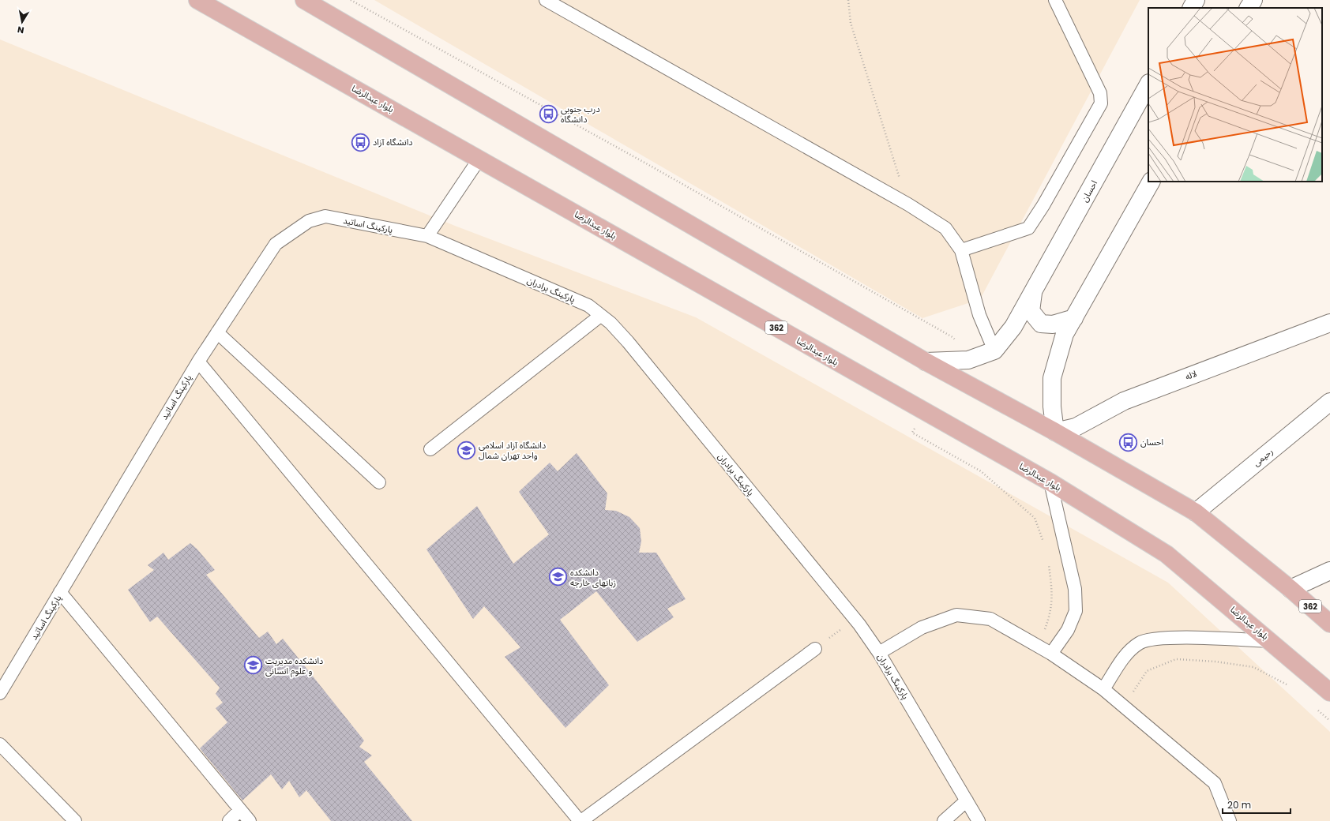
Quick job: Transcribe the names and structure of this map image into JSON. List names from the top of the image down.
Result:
{
  "streets": {
    "main road": ["بلوار عبدالرضا", "362"],
    "street": ["احسان", "لاله", "رحیمی"],
    "lane": ["پارکینگ اساتید", "پارکینگ برادران"]
  },
  "crossings": [
    ["پارکینگ اساتید", "پارکینگ برادران"],
    ["362", "لاله"],
    ["362", "رحیمی"]
  ],
  "places": {
    "bus stop": ["درب جنوبی دانشگاه", "دانشگاه آزاد", "احسان"],
    "school or university": ["دانشگاه آزاد اسلامی واحد تهران شمال", "دانشکده زبانهای خارجه", "دانشکده مدیریت و علوم انسانی"]
  },
  "scale_bar": "20 m",
  "north": "bottom"
}
